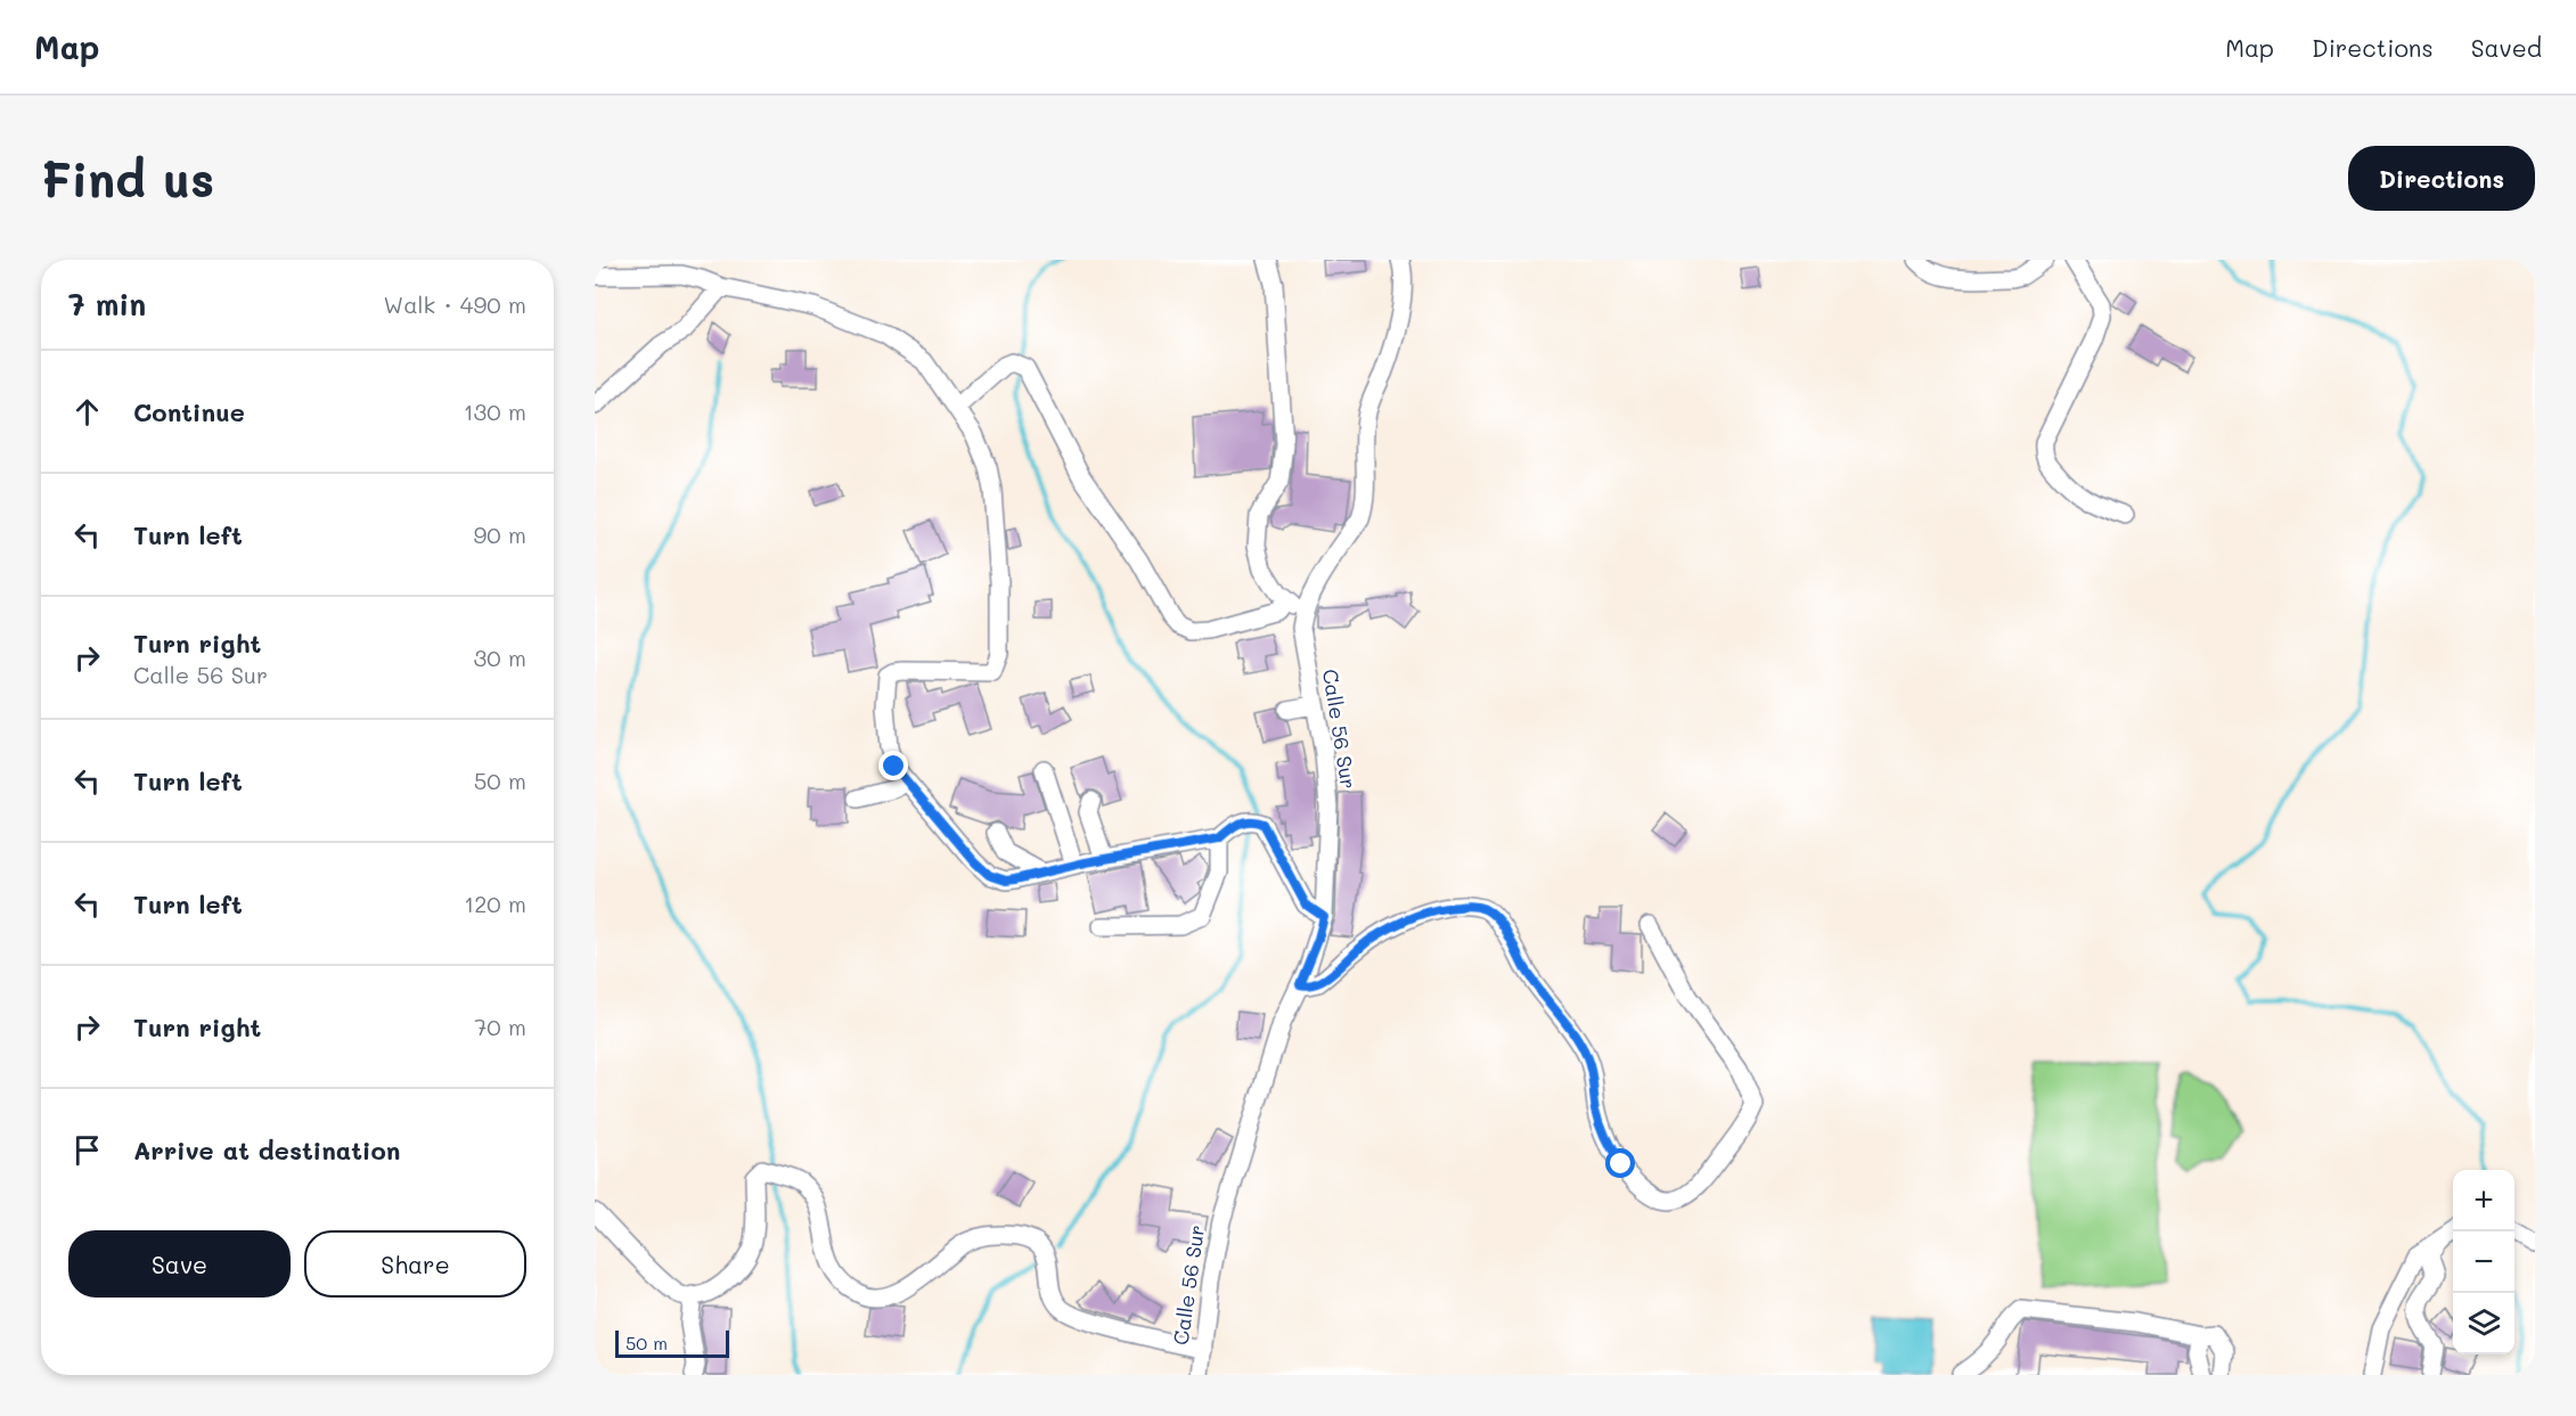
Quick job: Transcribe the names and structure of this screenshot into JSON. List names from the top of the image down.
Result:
{
  "streets": {
    "street": ["Calle 56 Sur"]
  },
  "scale_bar": "50 m",
  "page": {
    "header": "Map",
    "nav": ["Map", "Directions", "Saved"],
    "buttons": [
      "Directions",
      ["Save", "Share"]
    ],
    "title": "Find us",
    "heading": ["7 min", "Walk · 490 m"],
    "list": [
      ["Continue", "130 m"],
      ["Turn left", "90 m"],
      ["Turn right", "Calle 56 Sur", "30 m"],
      ["Turn left", "50 m"],
      ["Turn left", "120 m"],
      ["Turn right", "70 m"],
      "Arrive at destination"
    ],
    "map_buttons": ["+", "−"],
    "scale": "50 m"
  }
}
